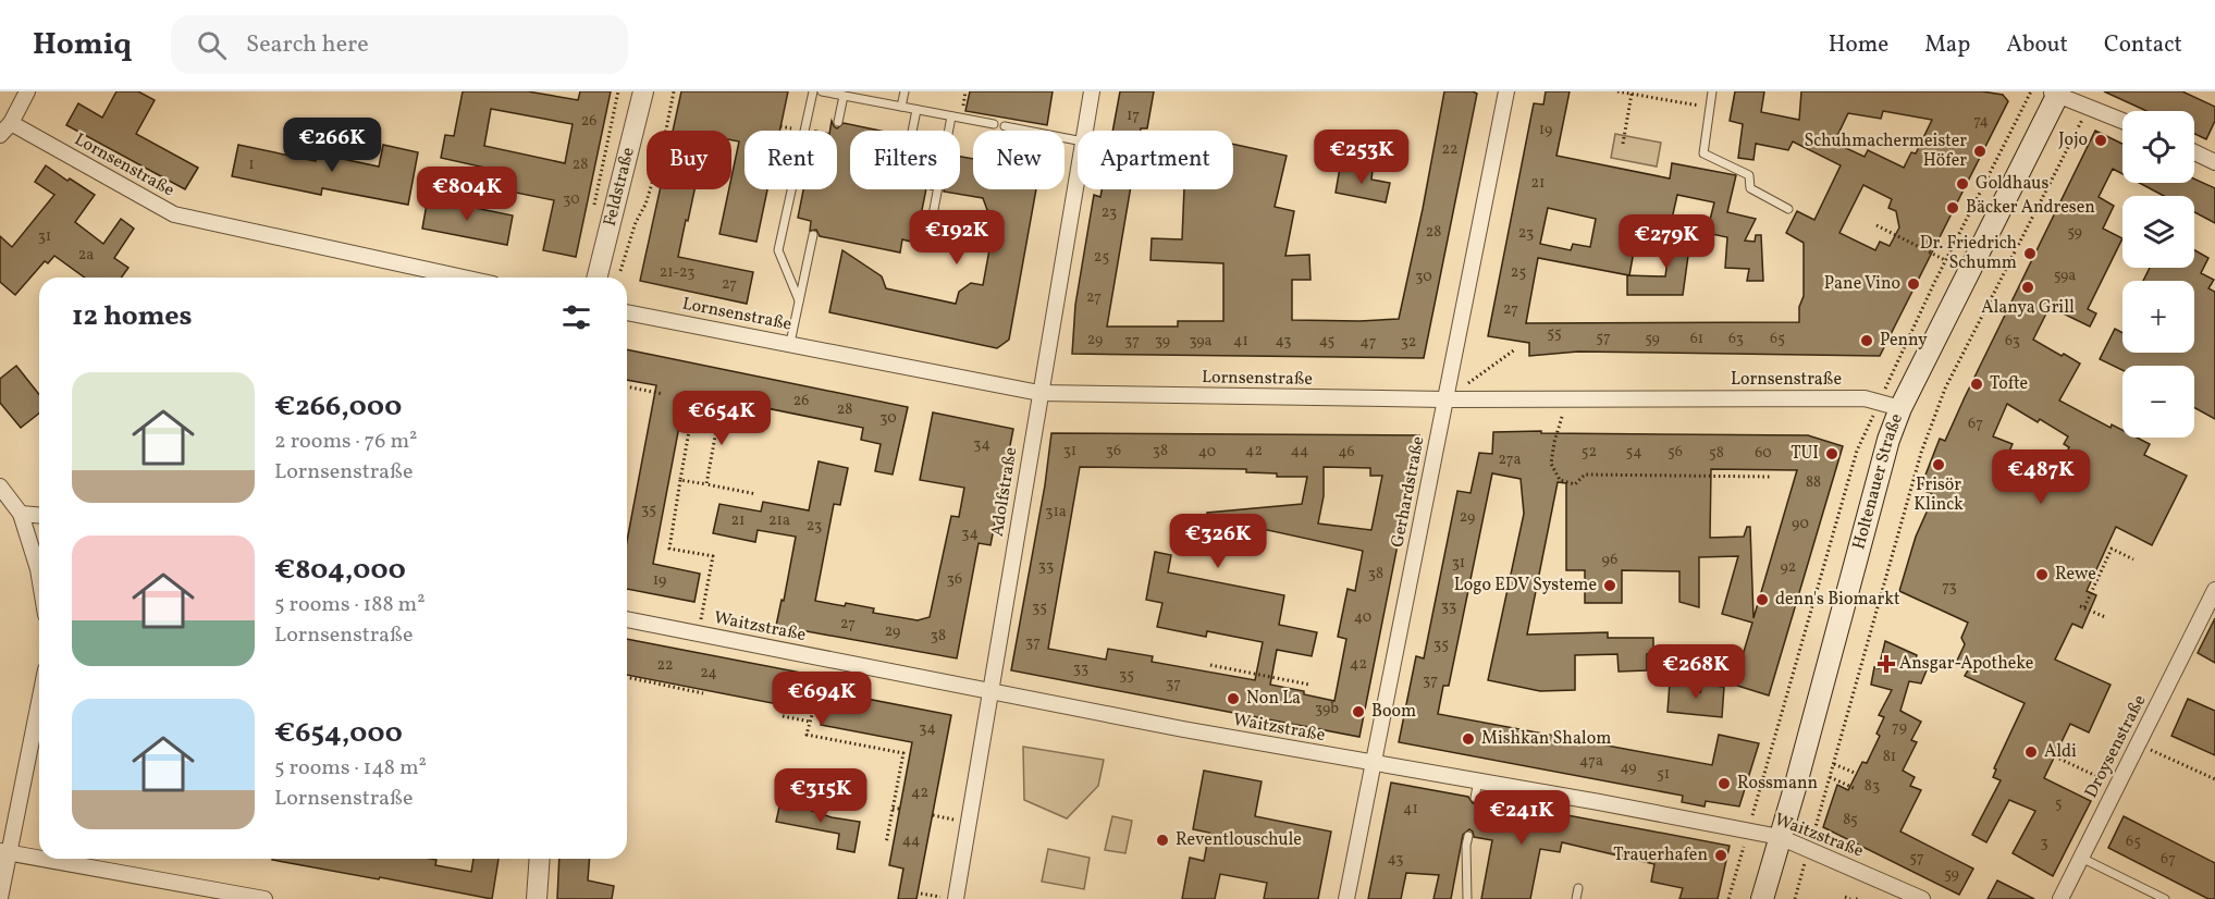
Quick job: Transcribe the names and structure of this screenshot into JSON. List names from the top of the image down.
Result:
{
  "streets": {
    "main road": ["Holtenauer Straße"],
    "street": [
      "Lornsenstraße",
      "Feldstraße",
      "Adolfstraße",
      "Gerhardstraße",
      "Waitzstraße",
      "Droysenstraße"
    ]
  },
  "crossings": [
    ["Lornsenstraße", "Holtenauer Straße"],
    ["Lornsenstraße", "Adolfstraße"],
    ["Lornsenstraße", "Gerhardstraße"],
    ["Holtenauer Straße", "Waitzstraße"],
    ["Adolfstraße", "Waitzstraße"],
    ["Gerhardstraße", "Waitzstraße"]
  ],
  "places": {
    "other": [
      "Jojo",
      "Schuhmachermeister Höfer",
      "Goldhaus",
      "Bäcker Andresen",
      "Dr. Friedrich Schumm",
      "Pane Vino",
      "Alanya Grill",
      "Penny",
      "Tofte",
      "TUI",
      "Frisör Klinck",
      "Rewe",
      "Logo EDV Systeme",
      "denn's Biomarkt",
      "Non La",
      "Boom",
      "Mishkan Shalom",
      "Aldi",
      "Rossmann",
      "Reventlouschule",
      "Trauerhafen"
    ],
    "health": ["Ansgar-Apotheke"]
  },
  "house_numbers": [
    "17",
    "26",
    "74",
    "19",
    "22",
    "1",
    "28",
    "21",
    "30",
    "23",
    "28",
    "59",
    "23",
    "31",
    "2a",
    "25",
    "21-23",
    "25",
    "59a",
    "30",
    "27",
    "27",
    "27",
    "55",
    "57",
    "59",
    "61",
    "63",
    "65",
    "29",
    "37",
    "39",
    "39a",
    "41",
    "43",
    "45",
    "63",
    "47",
    "32",
    "26",
    "28",
    "30",
    "67",
    "34",
    "31",
    "36",
    "38",
    "42",
    "44",
    "40",
    "46",
    "52",
    "54",
    "56",
    "58",
    "60",
    "27a",
    "88",
    "35",
    "31a",
    "29",
    "21",
    "21a",
    "90",
    "23",
    "34",
    "96",
    "31",
    "33",
    "92",
    "38",
    "36",
    "19",
    "73",
    "33",
    "35",
    "40",
    "27",
    "29",
    "38",
    "37",
    "35",
    "42",
    "22",
    "33",
    "24",
    "35",
    "37",
    "37",
    "39b",
    "79",
    "34",
    "81",
    "47a",
    "49",
    "51",
    "83",
    "42",
    "5",
    "41",
    "85",
    "44",
    "65",
    "3",
    "57",
    "43",
    "67",
    "59"
  ],
  "page": {
    "header": "Homiq",
    "search": "Search here",
    "nav": [
      "Home",
      "Map",
      "About",
      "Contact"
    ],
    "map_buttons": ["+", "−"],
    "price": [
      "€266K",
      "€253K",
      "€804K",
      "€192K",
      "€279K",
      "€654K",
      "€487K",
      "€326K",
      "€268K",
      "€694K",
      "€315K",
      "€241K"
    ],
    "chip": [
      "Buy",
      "Rent",
      "Filters",
      "New",
      "Apartment"
    ],
    "heading": "12 homes",
    "list": [
      {
        "name": "€266,000",
        "note": "2 rooms · 76 m² · Lornsenstraße"
      },
      {
        "name": "€804,000",
        "note": "5 rooms · 188 m² · Lornsenstraße"
      },
      {
        "name": "€654,000",
        "note": "5 rooms · 148 m² · Lornsenstraße"
      }
    ]
  }
}
